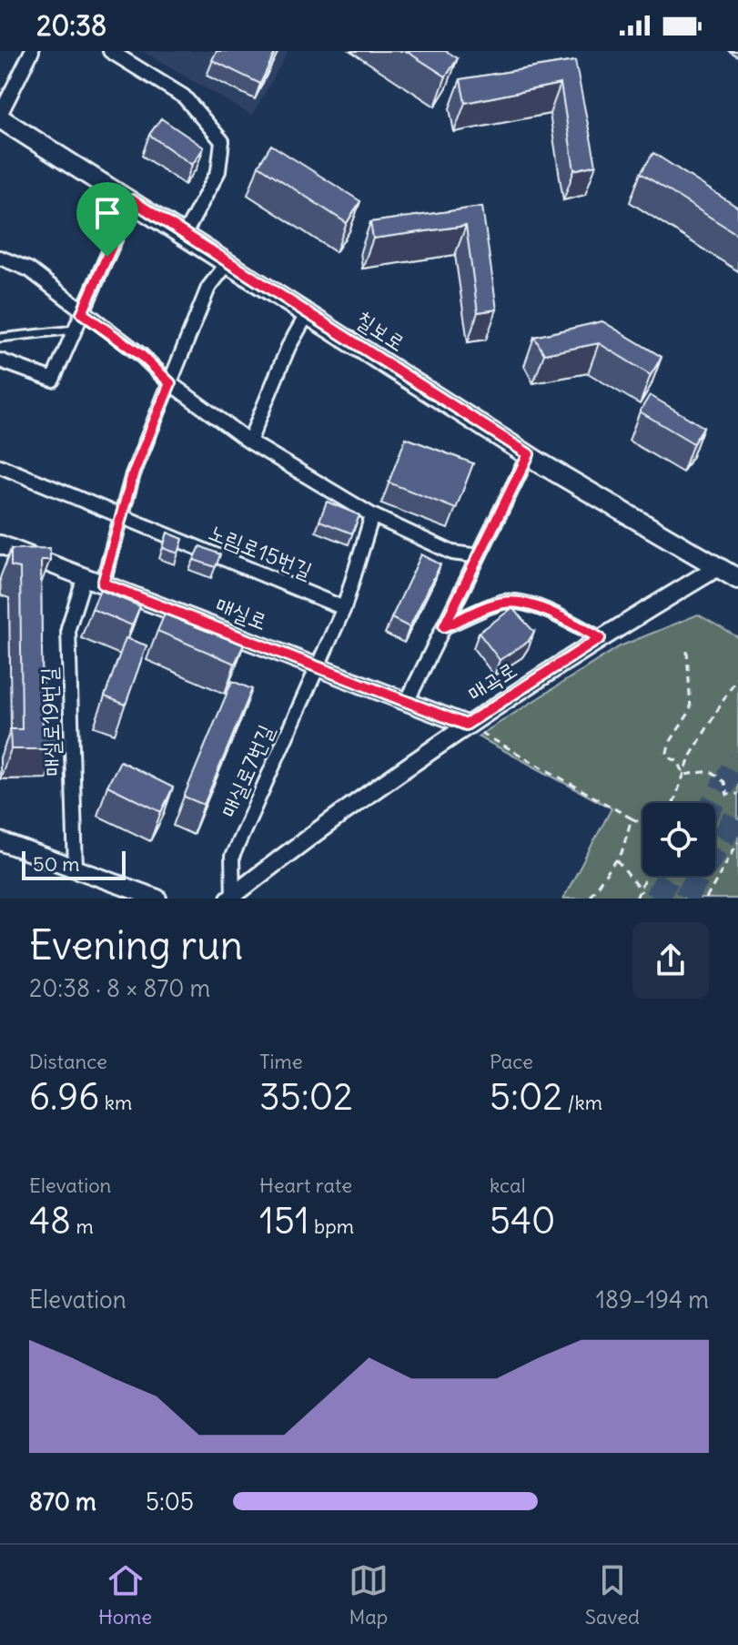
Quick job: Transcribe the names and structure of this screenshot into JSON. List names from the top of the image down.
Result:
{
  "streets": {
    "main road": ["칠보로"],
    "street": [
      "노림로15번길",
      "매실로",
      "매곡로",
      "매실로19번길",
      "매실로7번길"
    ]
  },
  "crossings": [
    ["칠보로", "매곡로"],
    ["노림로15번길", "매실로7번길"],
    ["매실로", "매곡로"],
    ["매실로", "매실로19번길"],
    ["매실로", "매실로7번길"],
    ["매곡로", "매실로7번길"]
  ],
  "scale_bar": "50 m",
  "page": {
    "status": "20:38",
    "scale": "50 m",
    "heading": ["Evening run", "20:38 · 8 × 870 m"],
    "stats": [
      ["Distance", "6.96 km"],
      ["Time", "35:02"],
      ["Pace", "5:02 /km"],
      ["Elevation", "48 m"],
      ["Heart rate", "151 bpm"],
      ["kcal", "540"]
    ],
    "chart": ["Elevation", "189–194 m"],
    "list": [
      {
        "name": "870 m",
        "note": "5:05"
      }
    ],
    "tabs": ["Home", "Map", "Saved"]
  }
}
